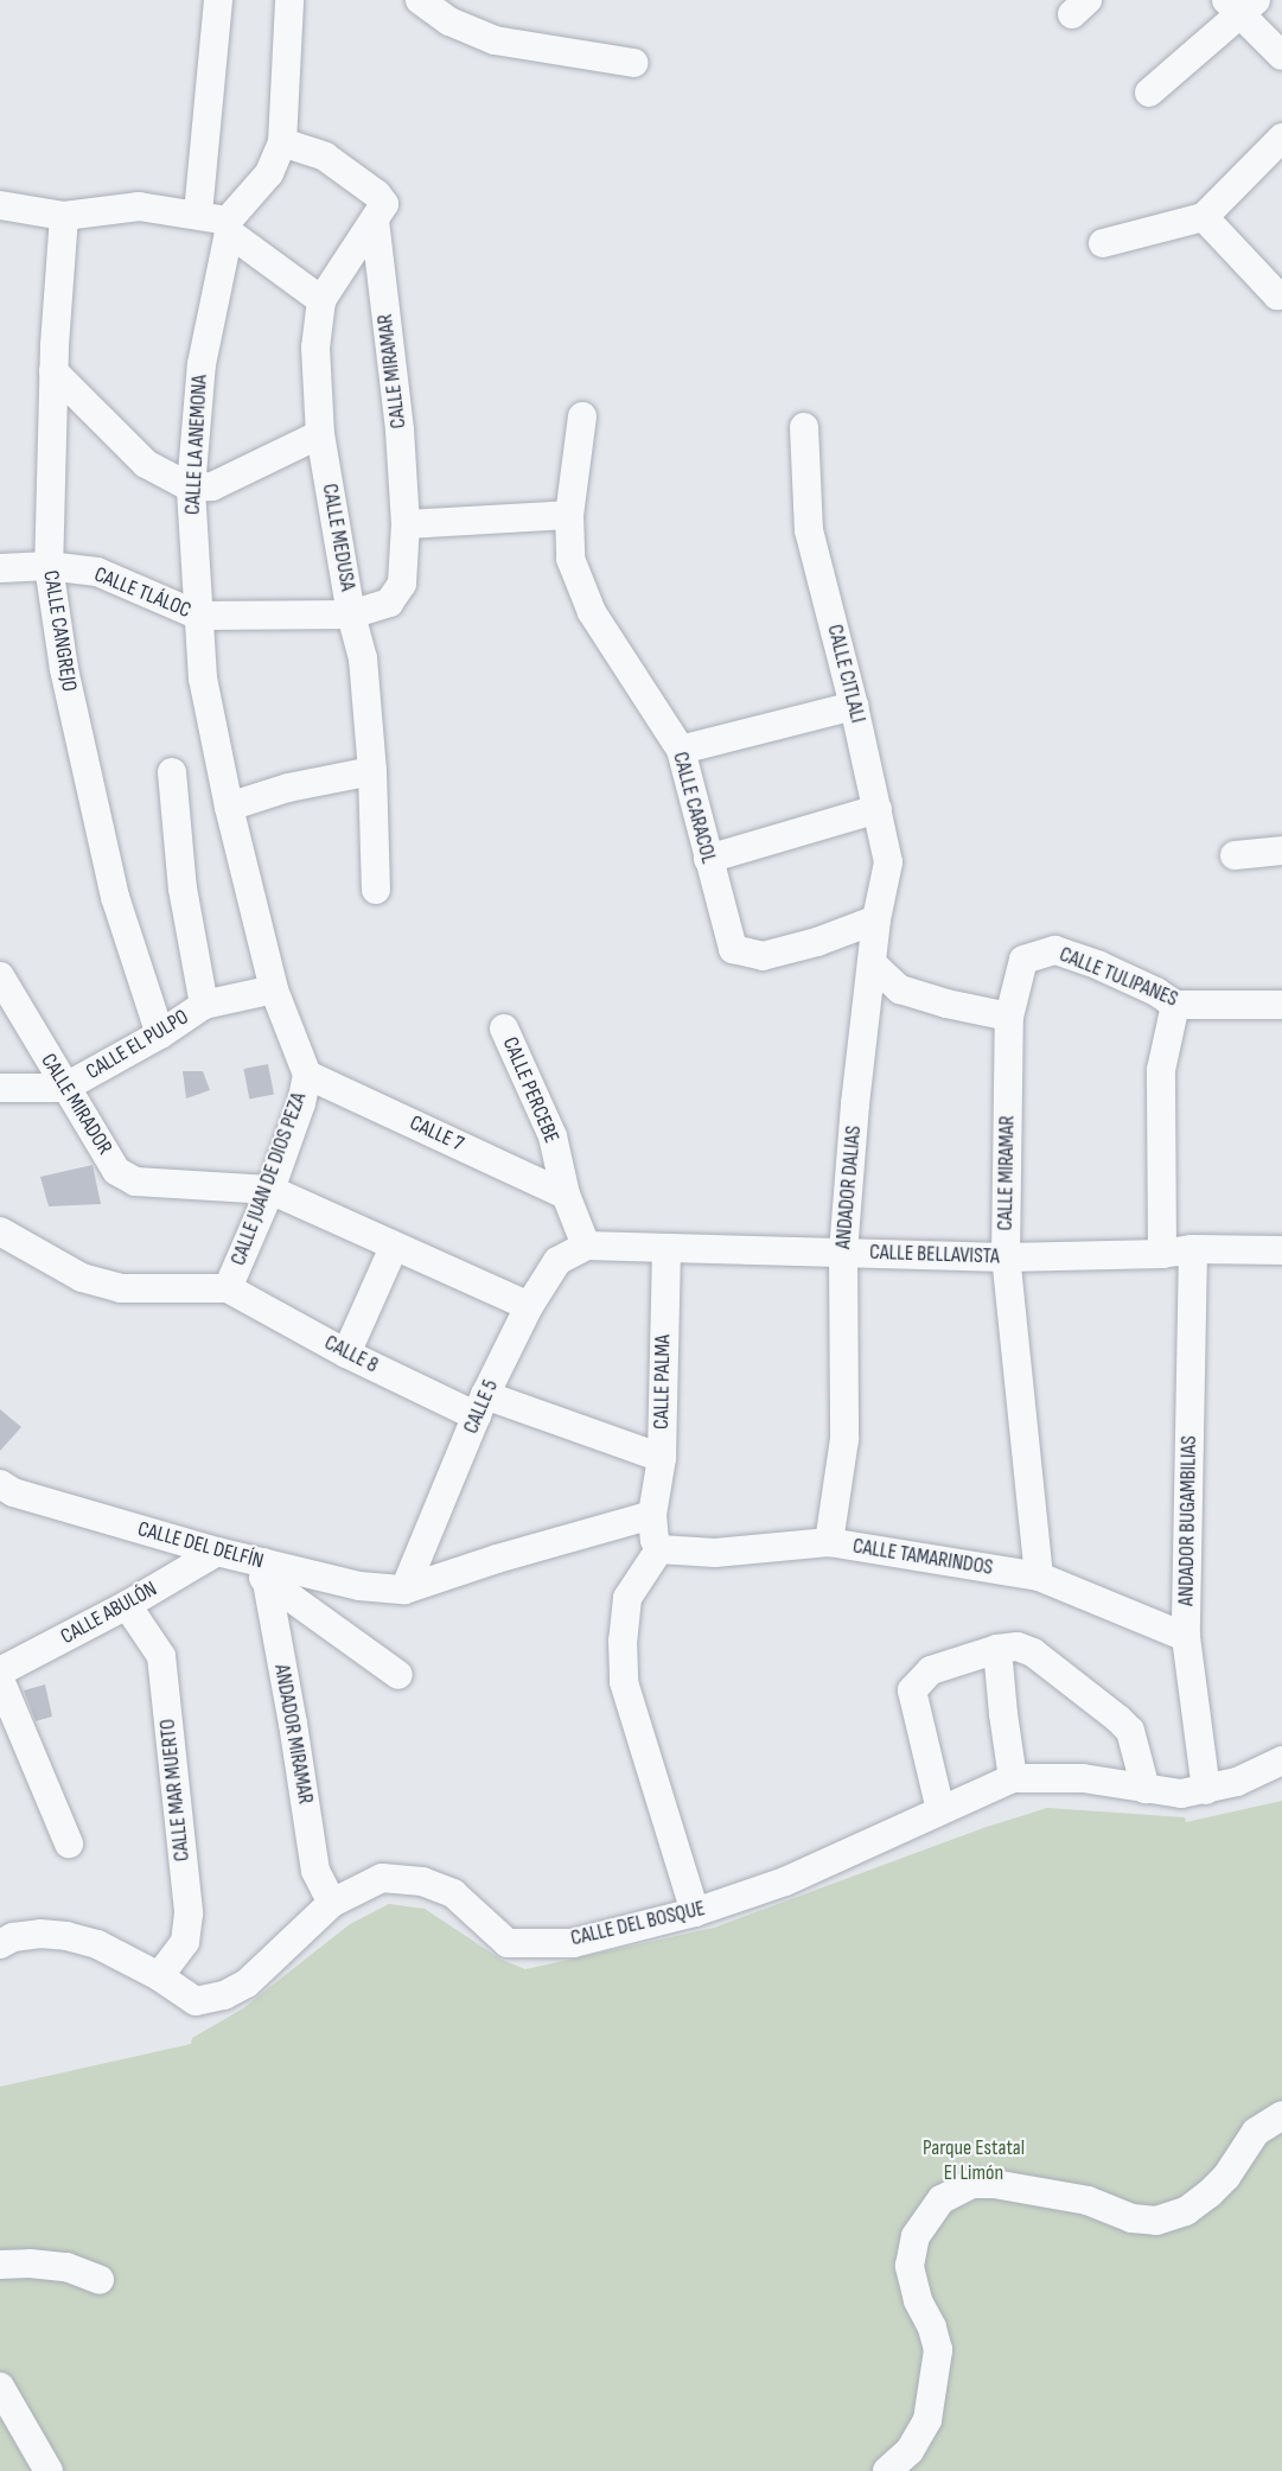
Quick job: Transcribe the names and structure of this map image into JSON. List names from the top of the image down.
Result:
{
  "streets": {
    "street": [
      "CALLE MIRAMAR",
      "CALLE LA ANEMONA",
      "CALLE MEDUSA",
      "CALLE TLÁLOC",
      "CALLE CANGREJO",
      "CALLE CITLALI",
      "CALLE CARACOL",
      "CALLE TULIPANES",
      "CALLE EL PULPO",
      "CALLE PERCEBE",
      "CALLE MIRADOR",
      "CALLE 7",
      "CALLE JUAN DE DIOS PEZA",
      "ANDADOR DALIAS",
      "CALLE BELLAVISTA",
      "CALLE 8",
      "CALLE PALMA",
      "CALLE 5",
      "ANDADOR BUGAMBILIAS",
      "CALLE DEL DELFÍN",
      "CALLE TAMARINDOS",
      "CALLE ABULÓN",
      "ANDADOR MIRAMAR",
      "CALLE MAR MUERTO",
      "CALLE DEL BOSQUE"
    ]
  },
  "crossings": [
    ["CALLE MIRAMAR", "CALLE MEDUSA"],
    ["CALLE MIRAMAR", "CALLE TULIPANES"],
    ["CALLE MIRAMAR", "CALLE BELLAVISTA"],
    ["CALLE MIRAMAR", "CALLE TAMARINDOS"],
    ["CALLE LA ANEMONA", "CALLE TLÁLOC"],
    ["CALLE LA ANEMONA", "CALLE EL PULPO"],
    ["CALLE LA ANEMONA", "CALLE JUAN DE DIOS PEZA"],
    ["CALLE TLÁLOC", "CALLE CANGREJO"],
    ["CALLE CANGREJO", "CALLE EL PULPO"],
    ["CALLE CITLALI", "CALLE CARACOL"],
    ["CALLE CITLALI", "ANDADOR DALIAS"],
    ["CALLE CARACOL", "ANDADOR DALIAS"],
    ["CALLE EL PULPO", "CALLE MIRADOR"],
    ["CALLE EL PULPO", "CALLE JUAN DE DIOS PEZA"],
    ["CALLE PERCEBE", "CALLE 7"],
    ["CALLE PERCEBE", "CALLE BELLAVISTA"],
    ["CALLE PERCEBE", "CALLE 5"],
    ["CALLE MIRADOR", "CALLE JUAN DE DIOS PEZA"],
    ["CALLE 7", "CALLE JUAN DE DIOS PEZA"],
    ["CALLE JUAN DE DIOS PEZA", "CALLE 8"],
    ["ANDADOR DALIAS", "CALLE BELLAVISTA"],
    ["ANDADOR DALIAS", "CALLE TAMARINDOS"],
    ["CALLE BELLAVISTA", "CALLE PALMA"],
    ["CALLE BELLAVISTA", "CALLE 5"],
    ["CALLE BELLAVISTA", "ANDADOR BUGAMBILIAS"],
    ["CALLE 8", "CALLE PALMA"],
    ["CALLE 8", "CALLE 5"],
    ["CALLE PALMA", "CALLE TAMARINDOS"],
    ["CALLE 5", "CALLE DEL DELFÍN"],
    ["ANDADOR BUGAMBILIAS", "CALLE TAMARINDOS"],
    ["ANDADOR BUGAMBILIAS", "CALLE DEL BOSQUE"],
    ["CALLE DEL DELFÍN", "CALLE ABULÓN"],
    ["CALLE DEL DELFÍN", "ANDADOR MIRAMAR"],
    ["CALLE ABULÓN", "CALLE MAR MUERTO"],
    ["ANDADOR MIRAMAR", "CALLE DEL BOSQUE"],
    ["CALLE MAR MUERTO", "CALLE DEL BOSQUE"]
  ],
  "parks": ["Parque Estatal El Limón"]
}
